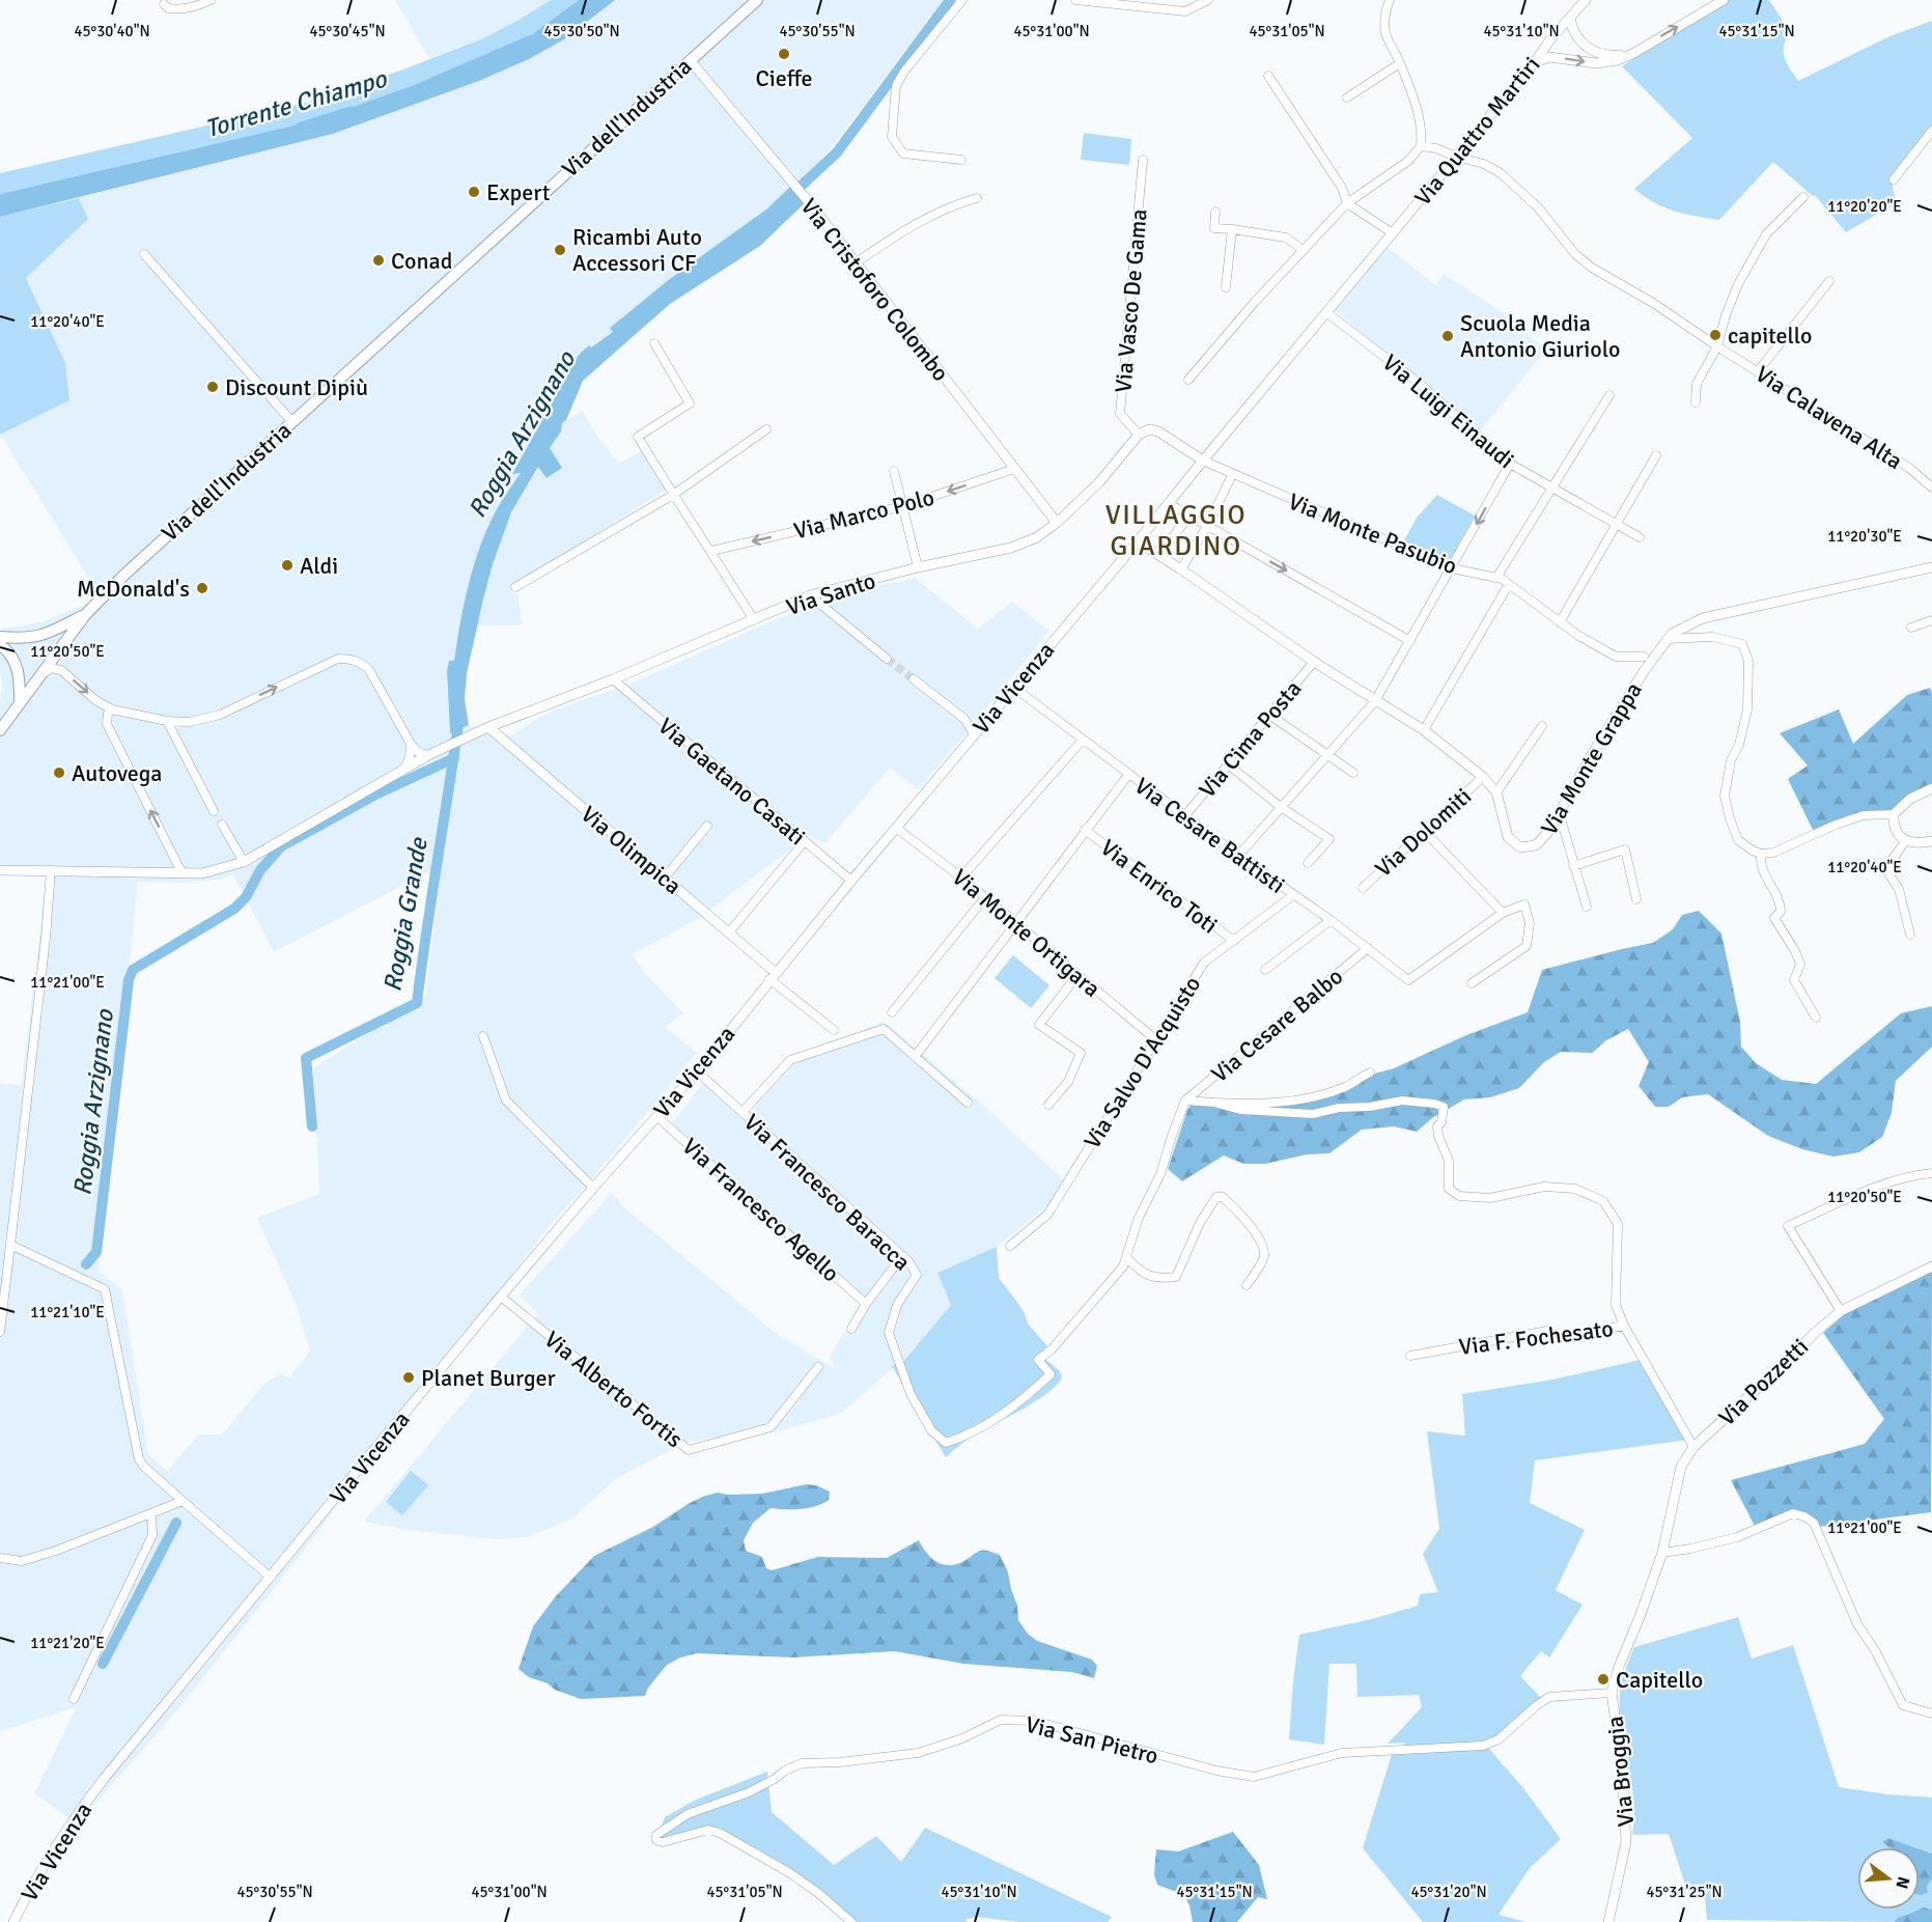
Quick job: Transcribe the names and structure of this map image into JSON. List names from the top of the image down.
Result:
{
  "streets": {
    "main road": ["Via dell'Industria"],
    "street": [
      "Via Quattro Martiri",
      "Via Cristoforo Colombo",
      "Via Vasco De Gama",
      "Via Luigi Einaudi",
      "Via Calavena Alta",
      "Via Marco Polo",
      "Via Monte Pasubio",
      "Via Santo",
      "Via Vicenza",
      "Via Cima Posta",
      "Via Monte Grappa",
      "Via Gaetano Casati",
      "Via Dolomiti",
      "Via Cesare Battisti",
      "Via Olimpica",
      "Via Enrico Toti",
      "Via Monte Ortigara",
      "Via Cesare Balbo",
      "Via Salvo D'Acquisto",
      "Via Francesco Baracca",
      "Via Francesco Agello",
      "Via F. Fochesato",
      "Via Pozzetti",
      "Via Alberto Fortis",
      "Via San Pietro",
      "Via Broggia"
    ]
  },
  "crossings": [
    ["Via dell'Industria", "Via Cristoforo Colombo"],
    ["Via Quattro Martiri", "Via Luigi Einaudi"],
    ["Via Quattro Martiri", "Via Calavena Alta"],
    ["Via Quattro Martiri", "Via Monte Pasubio"],
    ["Via Quattro Martiri", "Via Vicenza"],
    ["Via Cristoforo Colombo", "Via Marco Polo"],
    ["Via Cristoforo Colombo", "Via Santo"],
    ["Via Vasco De Gama", "Via Santo"],
    ["Via Santo", "Via Gaetano Casati"],
    ["Via Santo", "Via Olimpica"],
    ["Via Vicenza", "Via Monte Grappa"],
    ["Via Vicenza", "Via Gaetano Casati"],
    ["Via Vicenza", "Via Cesare Battisti"],
    ["Via Vicenza", "Via Olimpica"],
    ["Via Vicenza", "Via Monte Ortigara"],
    ["Via Vicenza", "Via Francesco Baracca"],
    ["Via Vicenza", "Via Francesco Agello"],
    ["Via Vicenza", "Via Alberto Fortis"],
    ["Via Cima Posta", "Via Monte Grappa"],
    ["Via Cima Posta", "Via Cesare Battisti"],
    ["Via Monte Grappa", "Via Dolomiti"],
    ["Via Cesare Battisti", "Via Cesare Balbo"],
    ["Via Cesare Battisti", "Via Salvo D'Acquisto"],
    ["Via Enrico Toti", "Via Salvo D'Acquisto"],
    ["Via Monte Ortigara", "Via Salvo D'Acquisto"],
    ["Via Cesare Balbo", "Via Francesco Baracca"],
    ["Via Pozzetti", "Via San Pietro"],
    ["Via Pozzetti", "Via Broggia"],
    ["Via San Pietro", "Via Broggia"]
  ],
  "one_way": ["Via Marco Polo"],
  "districts": ["VILLAGGIO GIARDINO"],
  "water": ["Torrente Chiampo", "Roggia Arzignano", "Roggia Grande"],
  "places": [
    "Cieffe",
    "Expert",
    "Ricambi Auto Accessori CF",
    "Conad",
    "capitello",
    "Scuola Media Antonio Giuriolo",
    "Discount Dipiù",
    "Aldi",
    "McDonald's",
    "Autovega",
    "Planet Burger",
    "Capitello"
  ],
  "north": "right",
  "coordinates": [
    "45°30'40\"N",
    "45°30'45\"N",
    "45°30'50\"N",
    "45°30'55\"N",
    "45°31'00\"N",
    "45°31'05\"N",
    "45°31'10\"N",
    "45°31'15\"N",
    "11°20'20\"E",
    "11°20'40\"E",
    "11°20'30\"E",
    "11°20'50\"E",
    "11°21'00\"E",
    "11°21'10\"E",
    "11°21'20\"E",
    "45°31'20\"N",
    "45°31'25\"N"
  ]
}
